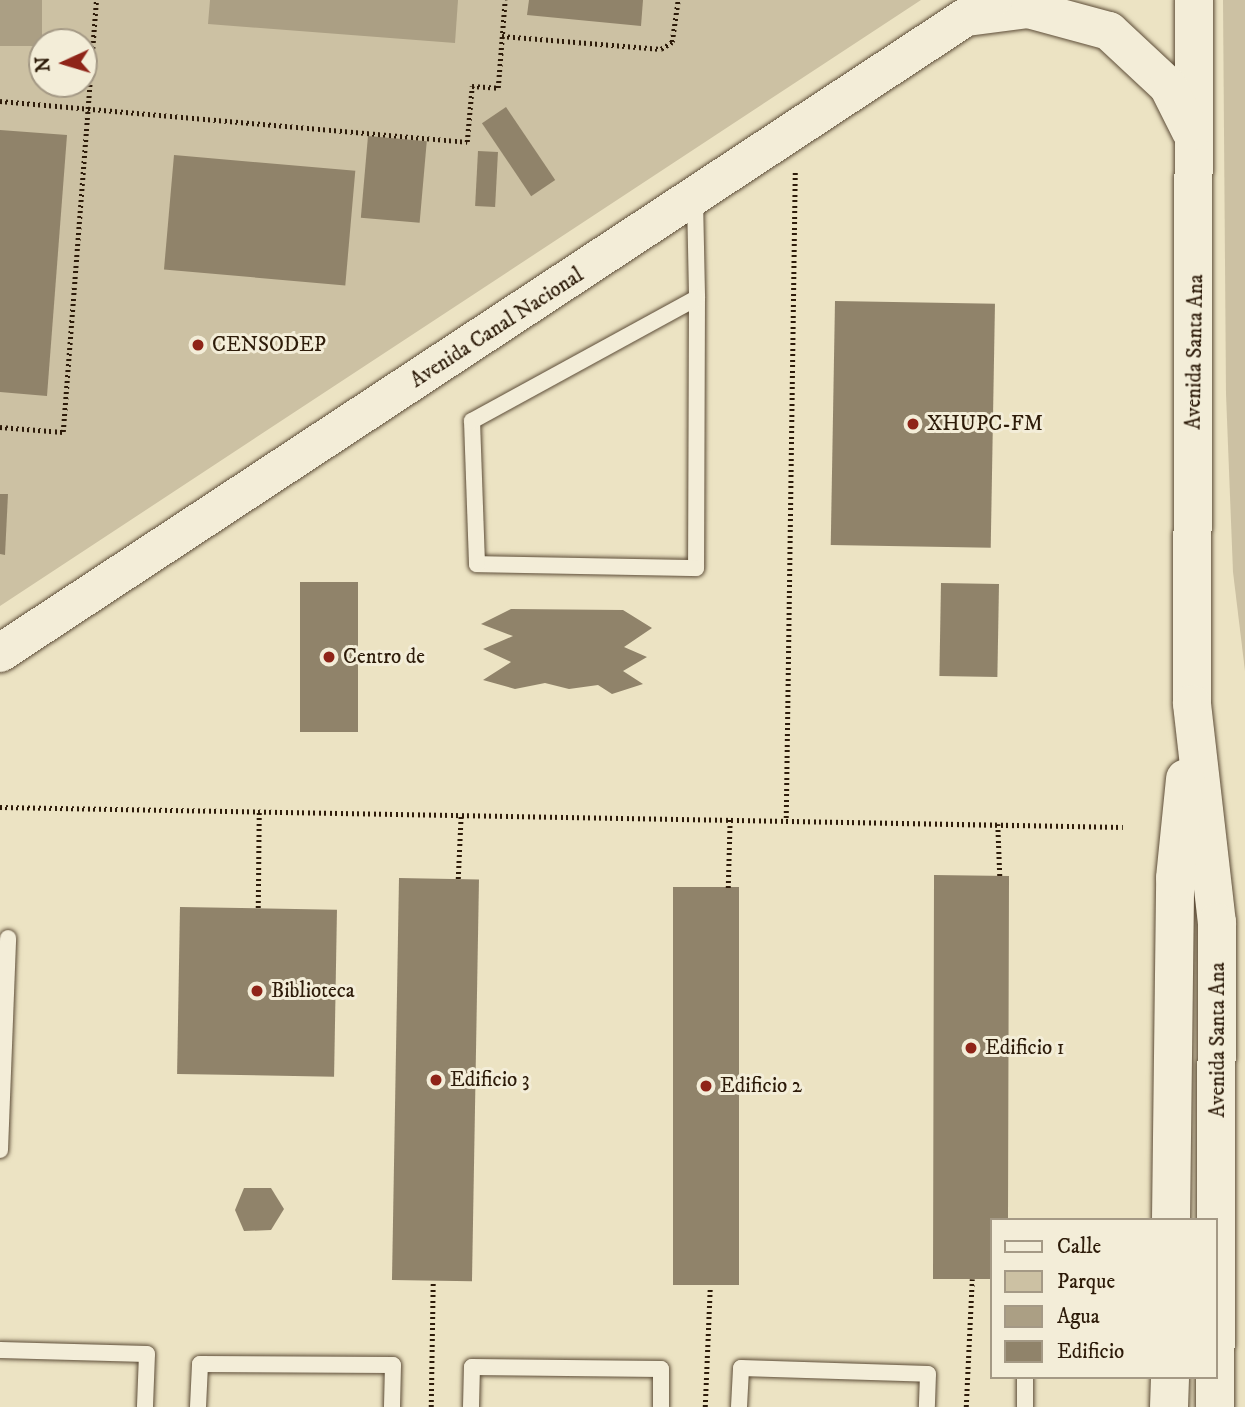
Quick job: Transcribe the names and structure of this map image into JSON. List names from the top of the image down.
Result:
{
  "streets": {
    "street": ["Avenida Canal Nacional", "Avenida Santa Ana"]
  },
  "places": [
    "CENSODEP",
    "XHUPC-FM",
    "Centro de",
    "Biblioteca",
    "Edificio 1",
    "Edificio 3",
    "Edificio 2"
  ],
  "legend": [
    "Calle",
    "Parque",
    "Agua",
    "Edificio"
  ],
  "north": "left"
}
